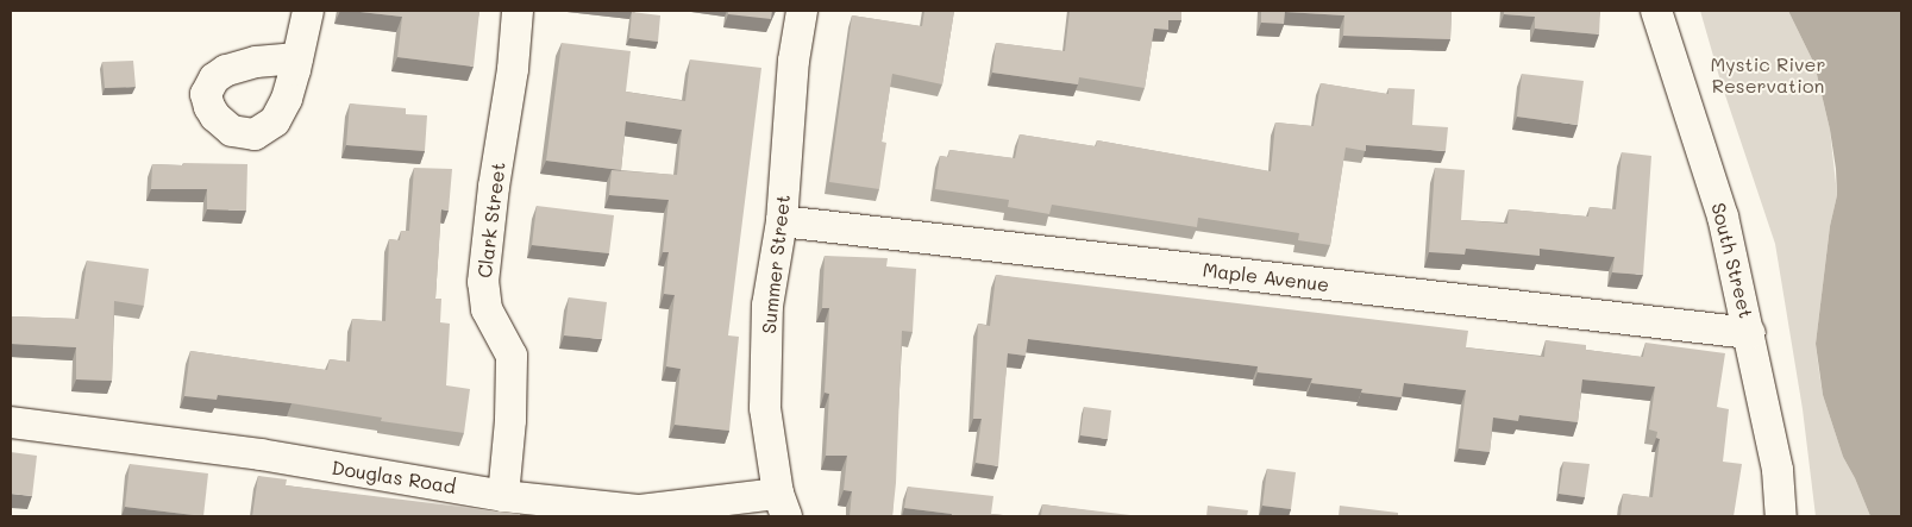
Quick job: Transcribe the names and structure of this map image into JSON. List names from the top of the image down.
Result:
{
  "streets": {
    "street": [
      "Clark Street",
      "South Street",
      "Summer Street",
      "Maple Avenue",
      "Douglas Road"
    ]
  },
  "crossings": [
    ["Clark Street", "Douglas Road"],
    ["South Street", "Maple Avenue"],
    ["Summer Street", "Maple Avenue"],
    ["Summer Street", "Douglas Road"]
  ],
  "parks": ["Mystic River Reservation"]
}
